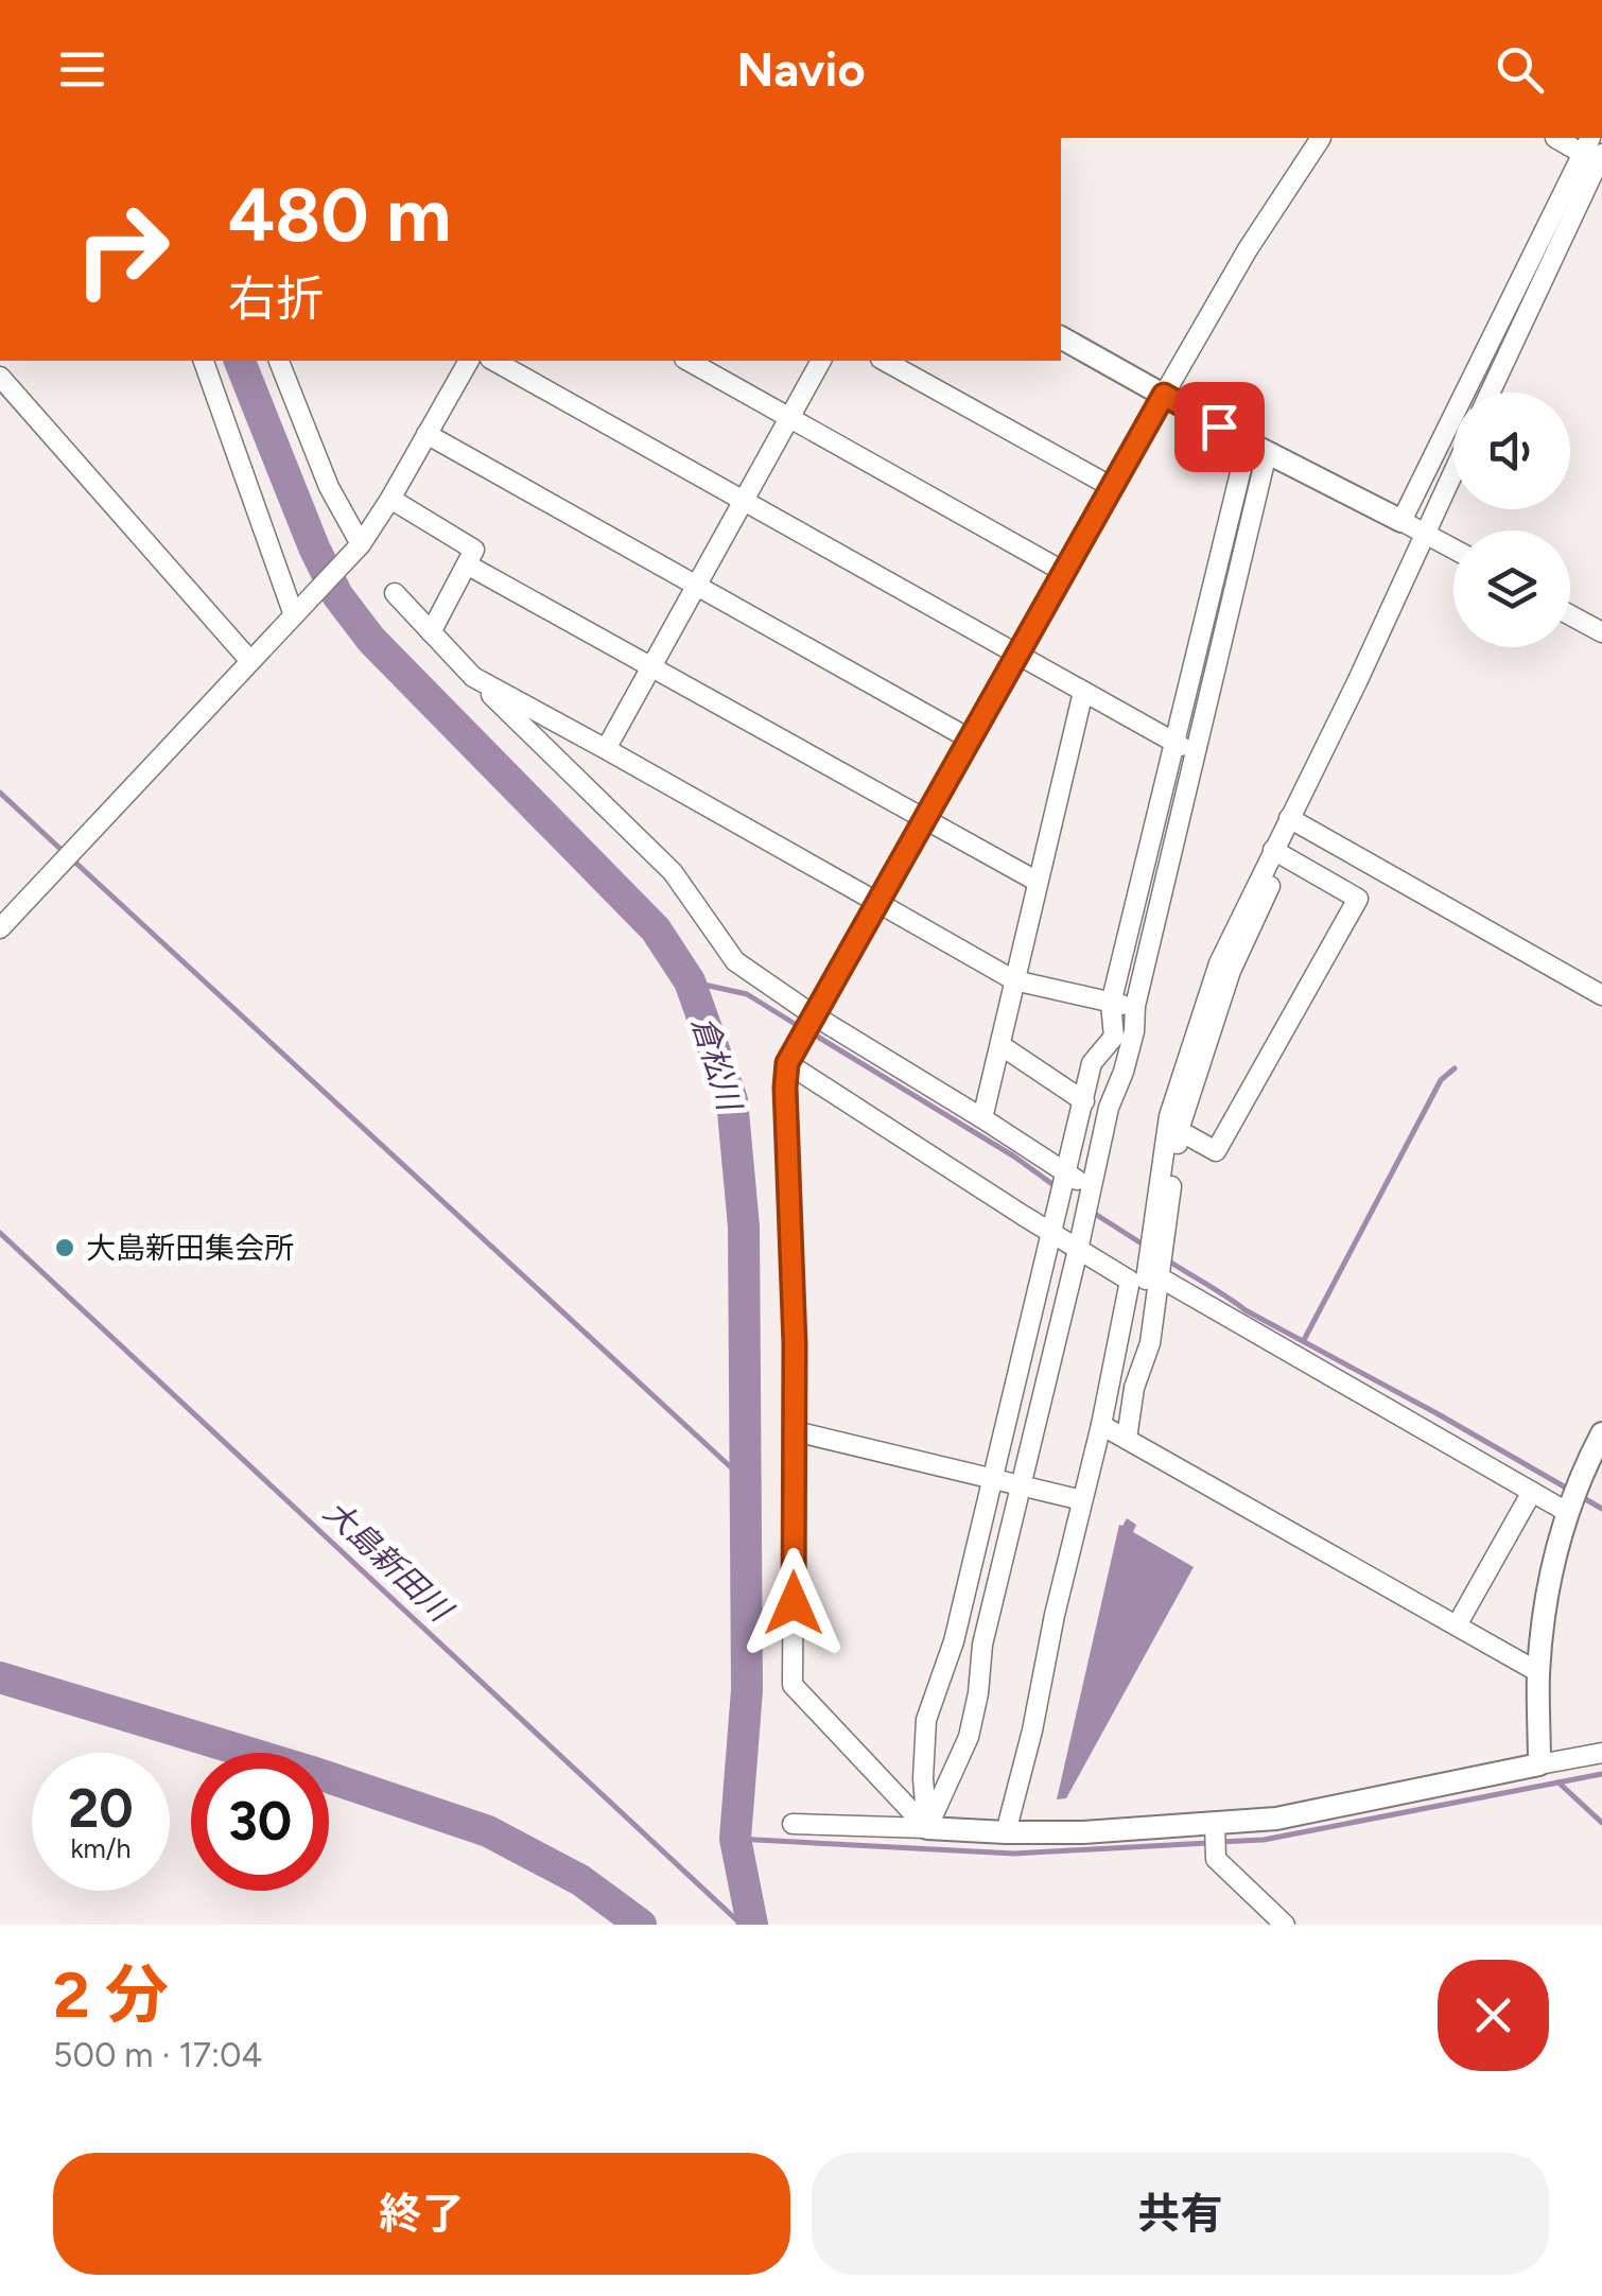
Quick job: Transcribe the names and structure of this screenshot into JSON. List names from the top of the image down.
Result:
{
  "water": ["倉松川", "大島新田川"],
  "places": ["大島新田集会所"],
  "page": {
    "header": "Navio",
    "turn": ["480 m", "右折"],
    "speed": "20 km/h",
    "limit": "30",
    "heading": ["2 分", "500 m · 17:04"],
    "buttons": ["終了", "共有"]
  }
}
